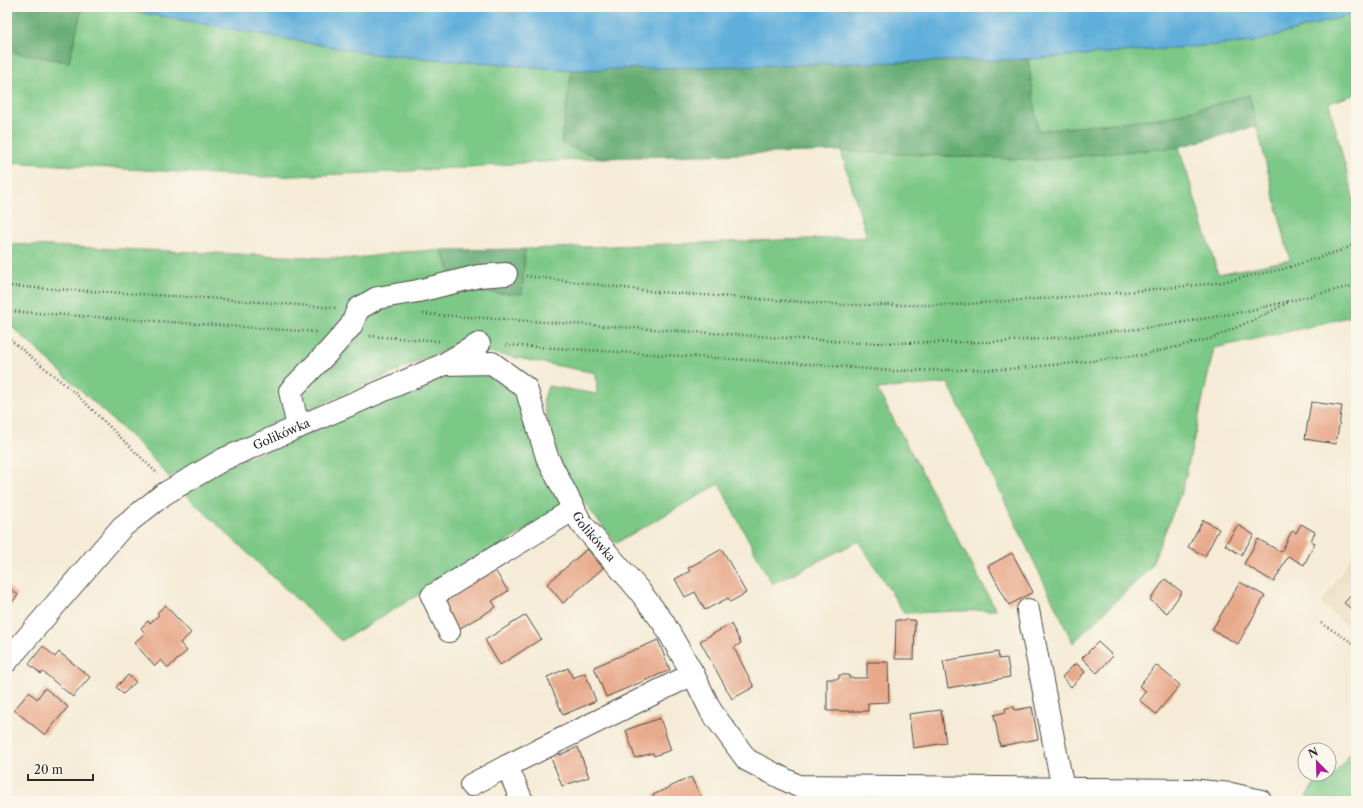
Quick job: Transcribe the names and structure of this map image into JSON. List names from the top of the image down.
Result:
{
  "streets": {
    "street": ["Golikówka"]
  },
  "scale_bar": "20 m",
  "north": "top left"
}
